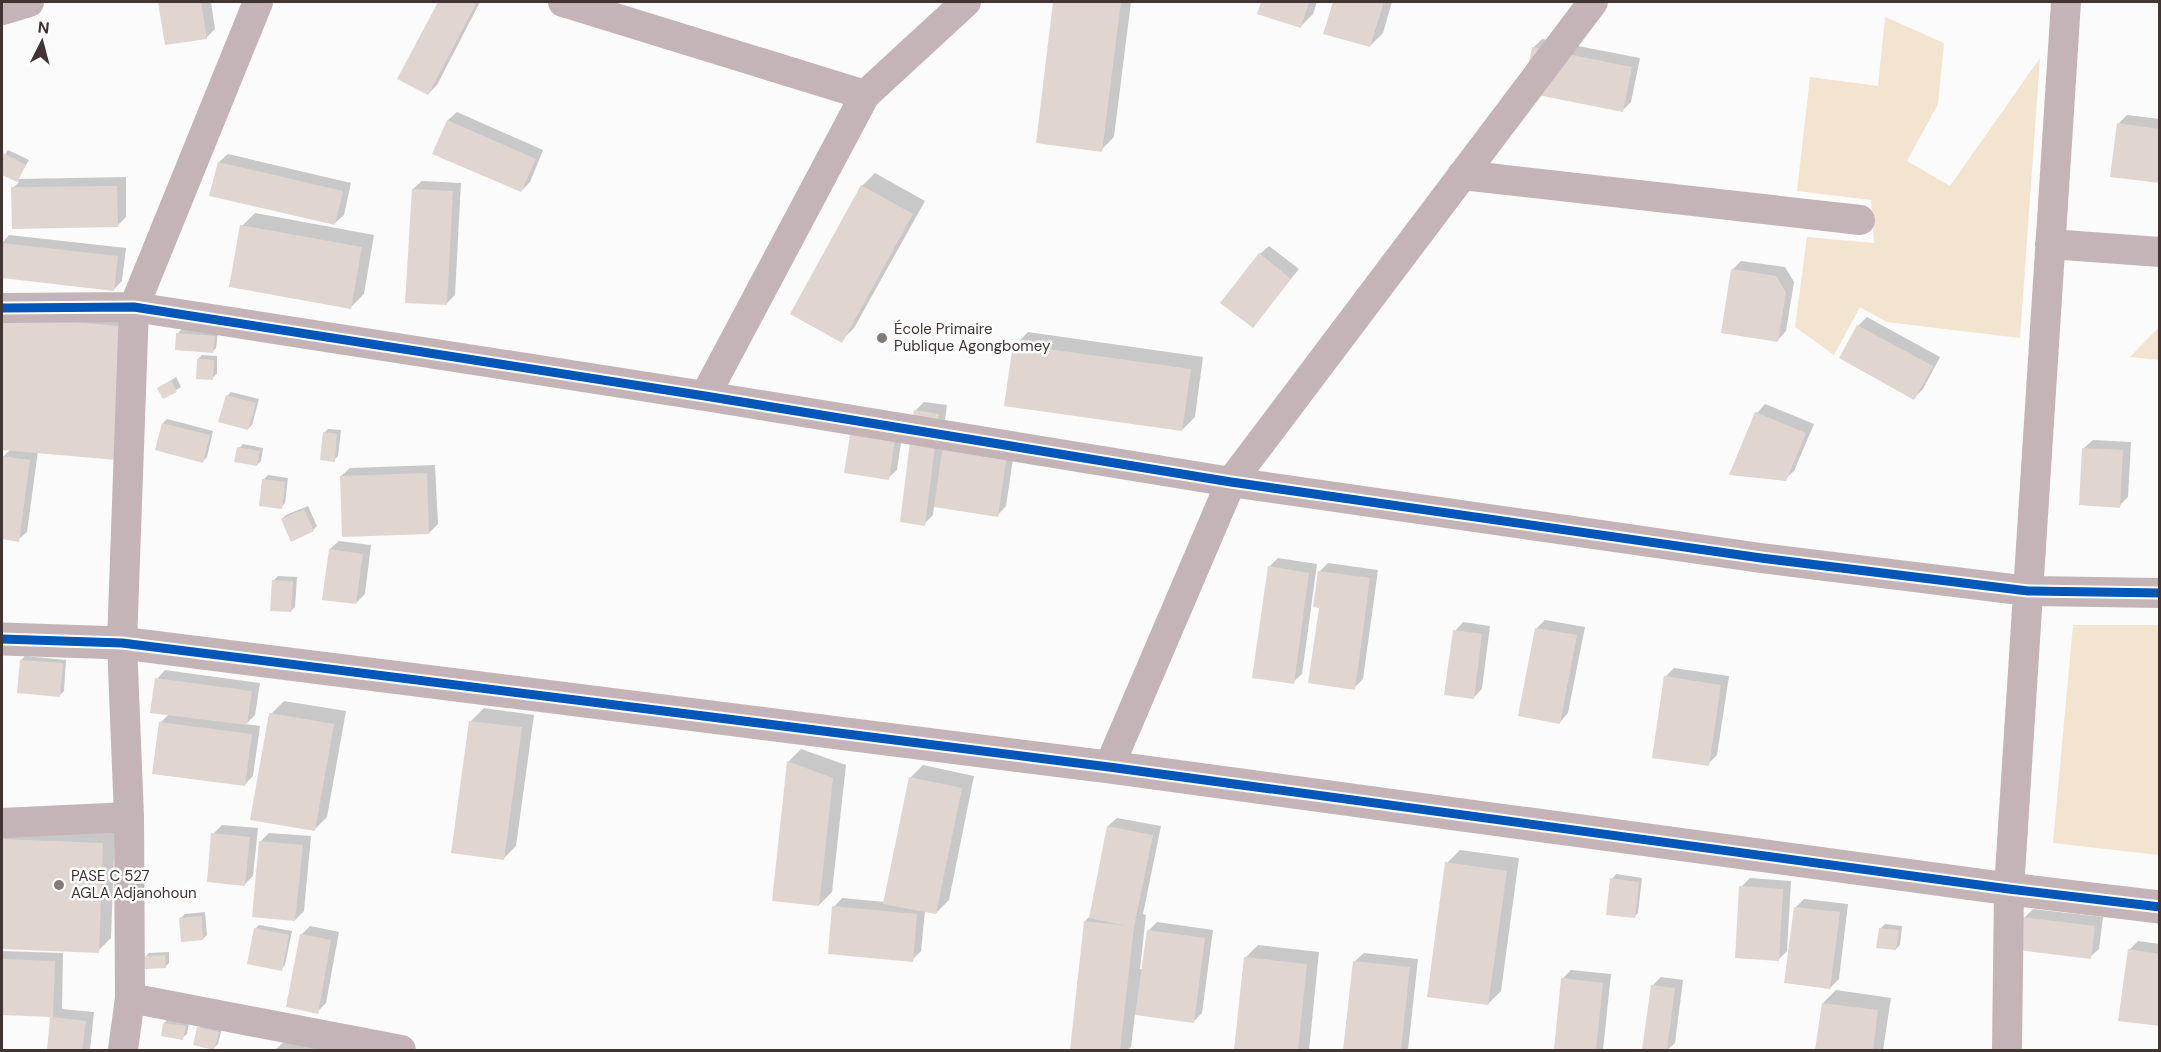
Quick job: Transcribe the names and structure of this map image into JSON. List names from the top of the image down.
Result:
{
  "places": ["École Primaire Publique Agongbomey", "PASE C 527 AGLA Adjanohoun"],
  "north": "top"
}
